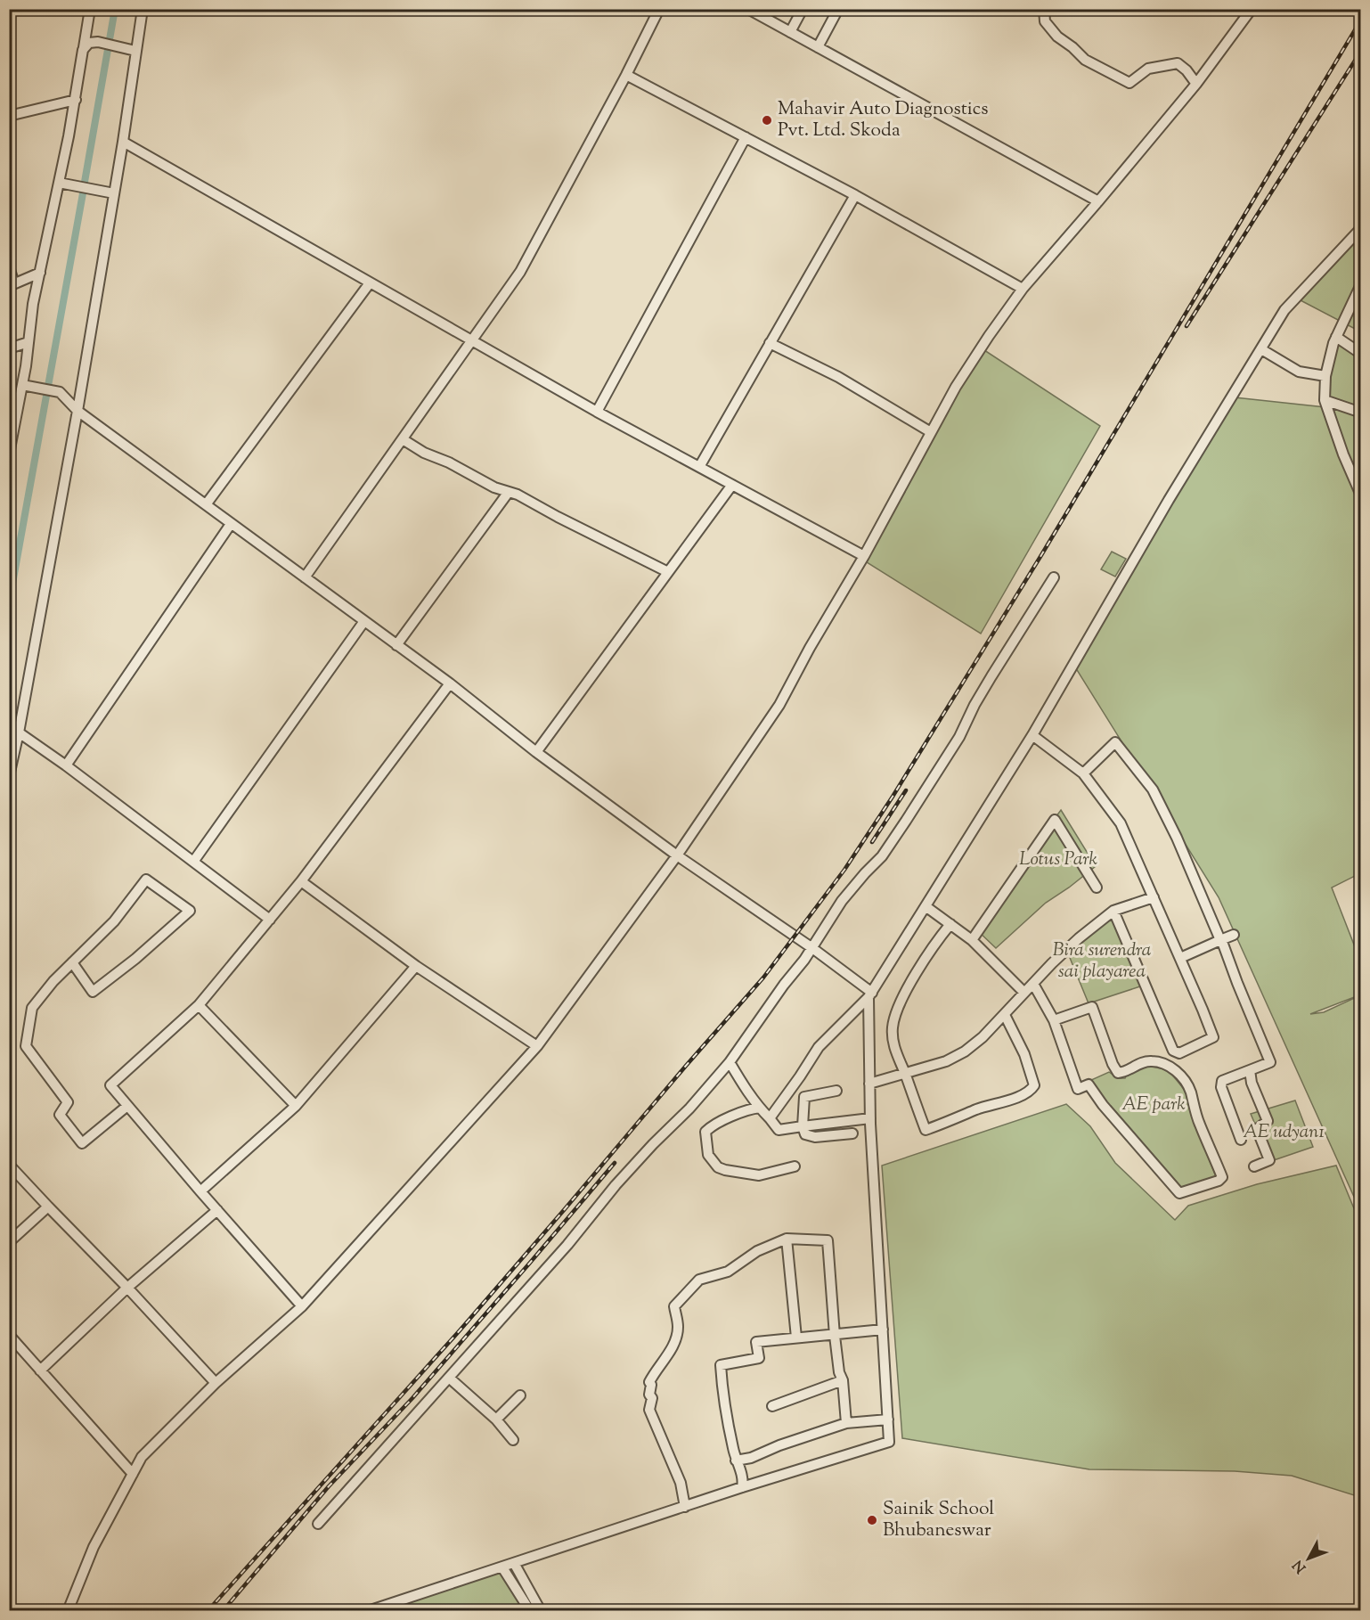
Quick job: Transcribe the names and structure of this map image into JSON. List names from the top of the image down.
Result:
{
  "parks": [
    "Lotus Park",
    "Bira surendra sai playarea",
    "AE park",
    "AE udyan1"
  ],
  "places": ["Mahavir Auto Diagnostics Pvt. Ltd. Skoda", "Sainik School Bhubaneswar"],
  "north": "bottom left"
}
